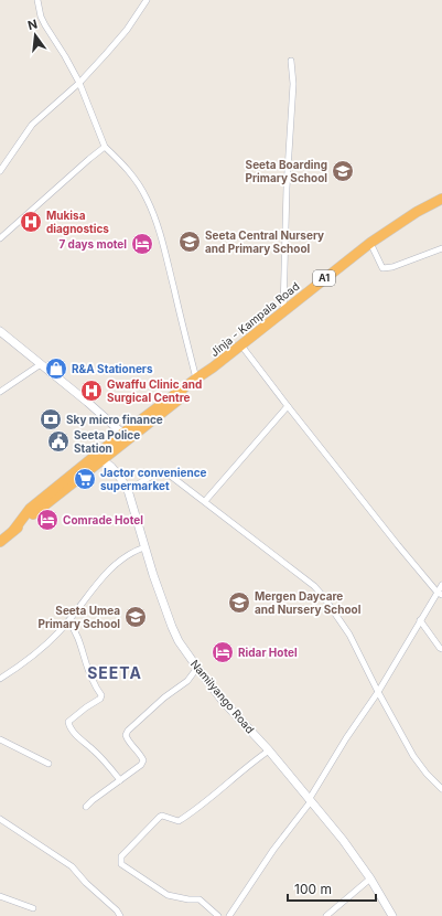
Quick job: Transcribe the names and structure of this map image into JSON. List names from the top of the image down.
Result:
{
  "streets": {
    "highway": ["A1", "Jinja - Kampala Road"],
    "main road": ["Namilyango Road"]
  },
  "crossings": [
    ["Jinja - Kampala Road", "Namilyango Road"]
  ],
  "districts": ["SEETA"],
  "places": {
    "school or university": [
      "Seeta Boarding Primary School",
      "Seeta Central Nursery and Primary School",
      "Mergen Daycare and Nursery School",
      "Seeta Umea Primary School"
    ],
    "hospital": ["Mukisa diagnostics", "Gwaffu Clinic and Surgical Centre"],
    "hotel": ["7 days motel", "Comrade Hotel", "Ridar Hotel"],
    "shop": ["R&A Stationers"],
    "bank": ["Sky micro finance"],
    "public building": ["Seeta Police Station"],
    "supermarket": ["Jactor convenience supermarket"]
  },
  "scale_bar": "100 m",
  "north": "top"
}
